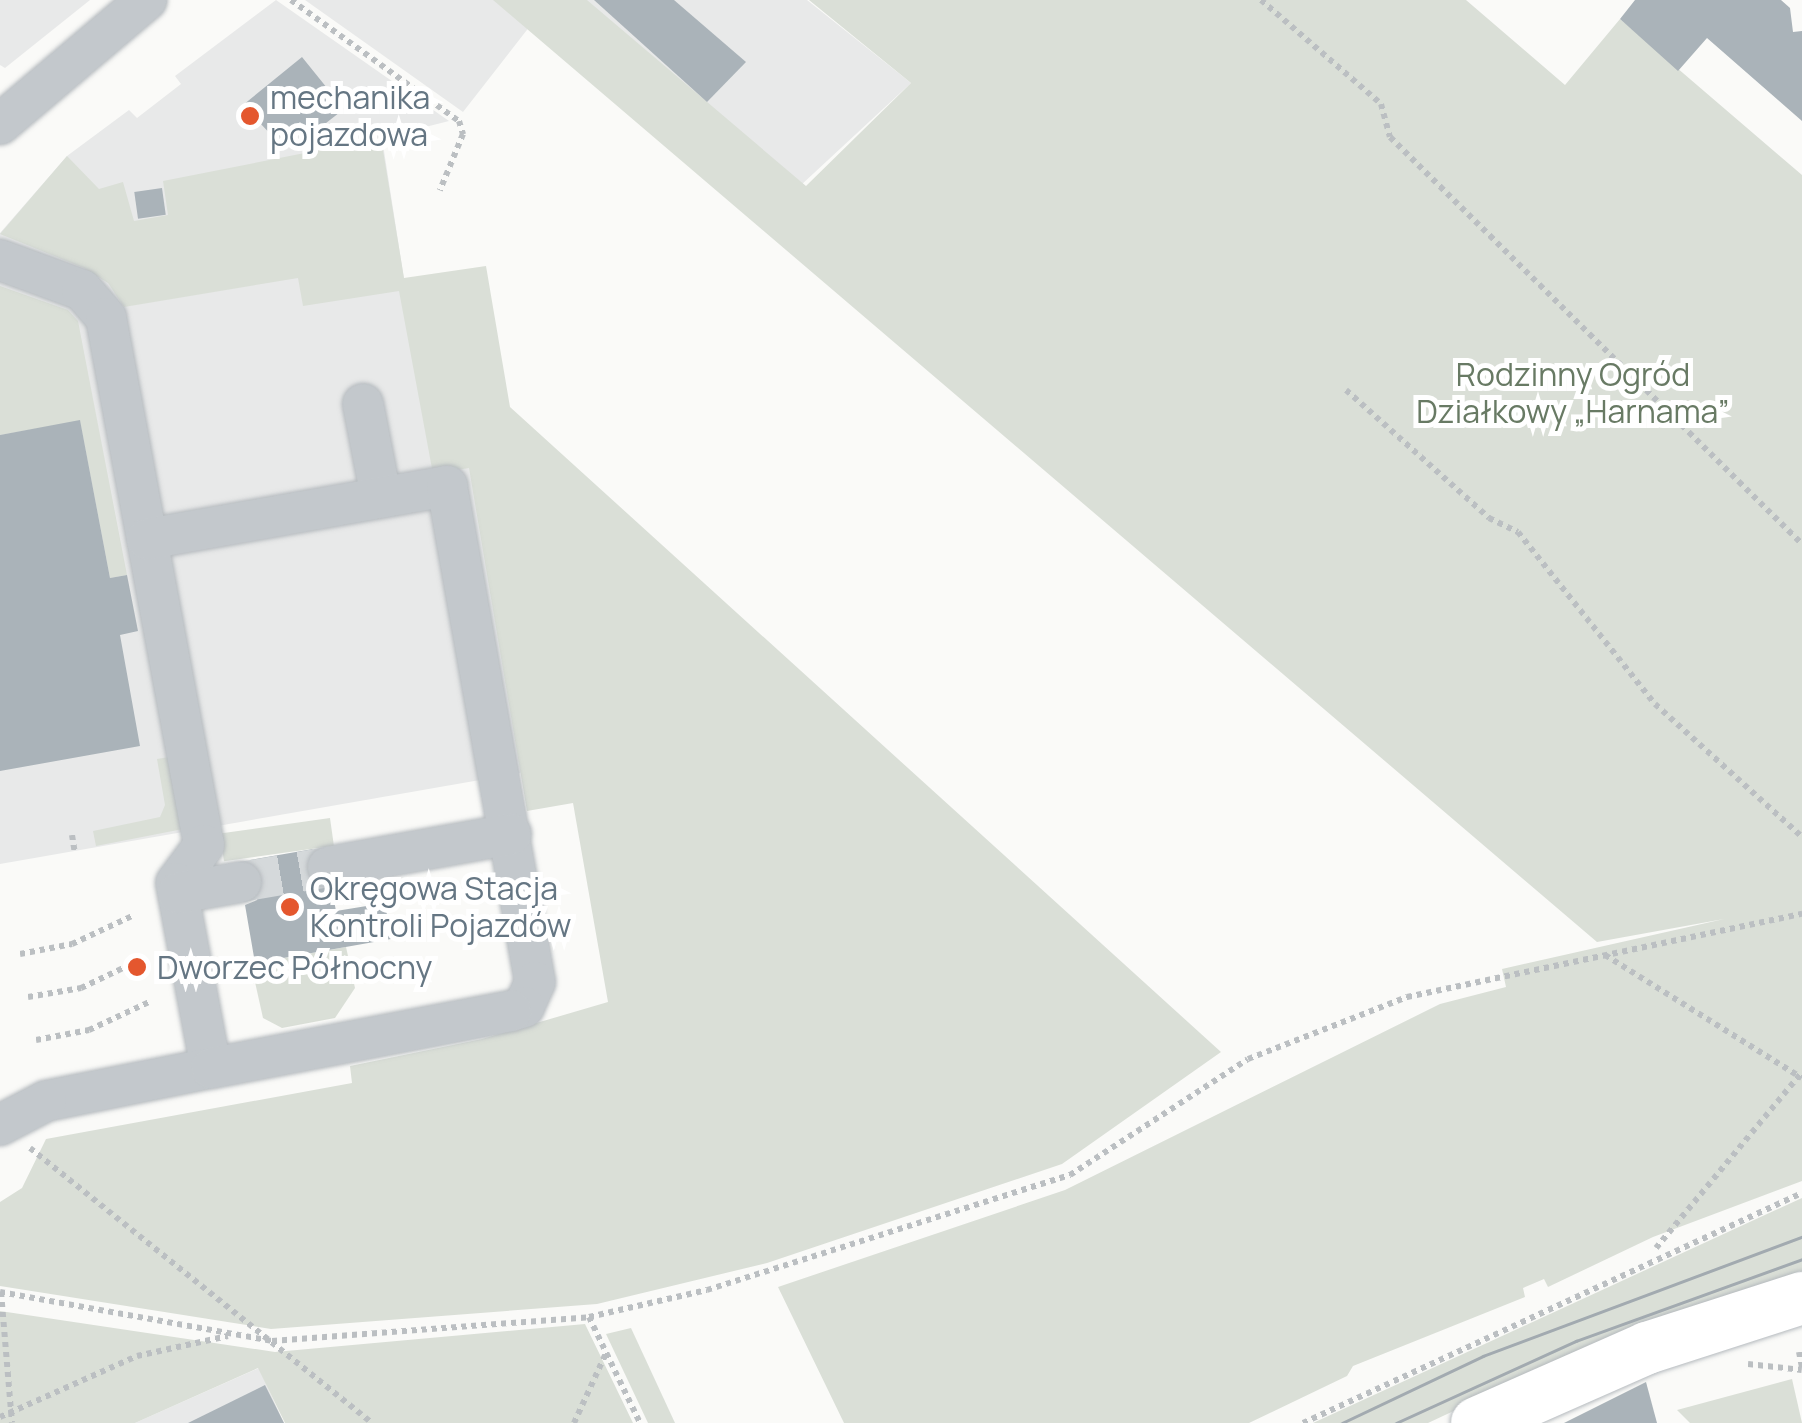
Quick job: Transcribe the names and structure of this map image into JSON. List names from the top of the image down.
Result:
{
  "parks": ["Rodzinny Ogród Działkowy „Harnama”"],
  "places": ["mechanika pojazdowa", "Okręgowa Stacja Kontroli Pojazdów", "Dworzec Północny"]
}
